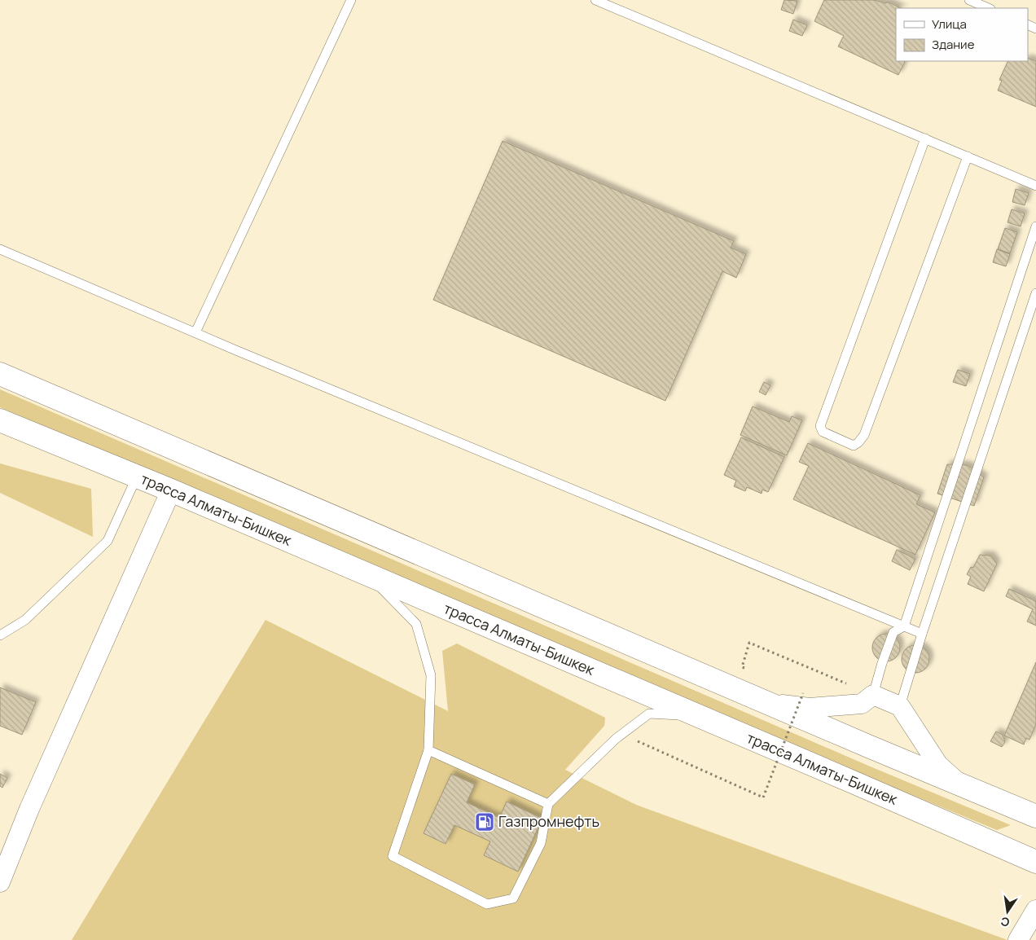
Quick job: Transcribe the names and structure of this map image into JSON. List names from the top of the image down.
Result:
{
  "streets": {
    "highway": ["трасса Алматы-Бишкек"]
  },
  "places": {
    "fuel station": ["Газпромнефть"]
  },
  "legend": ["Улица", "Здание"],
  "north": "bottom"
}
